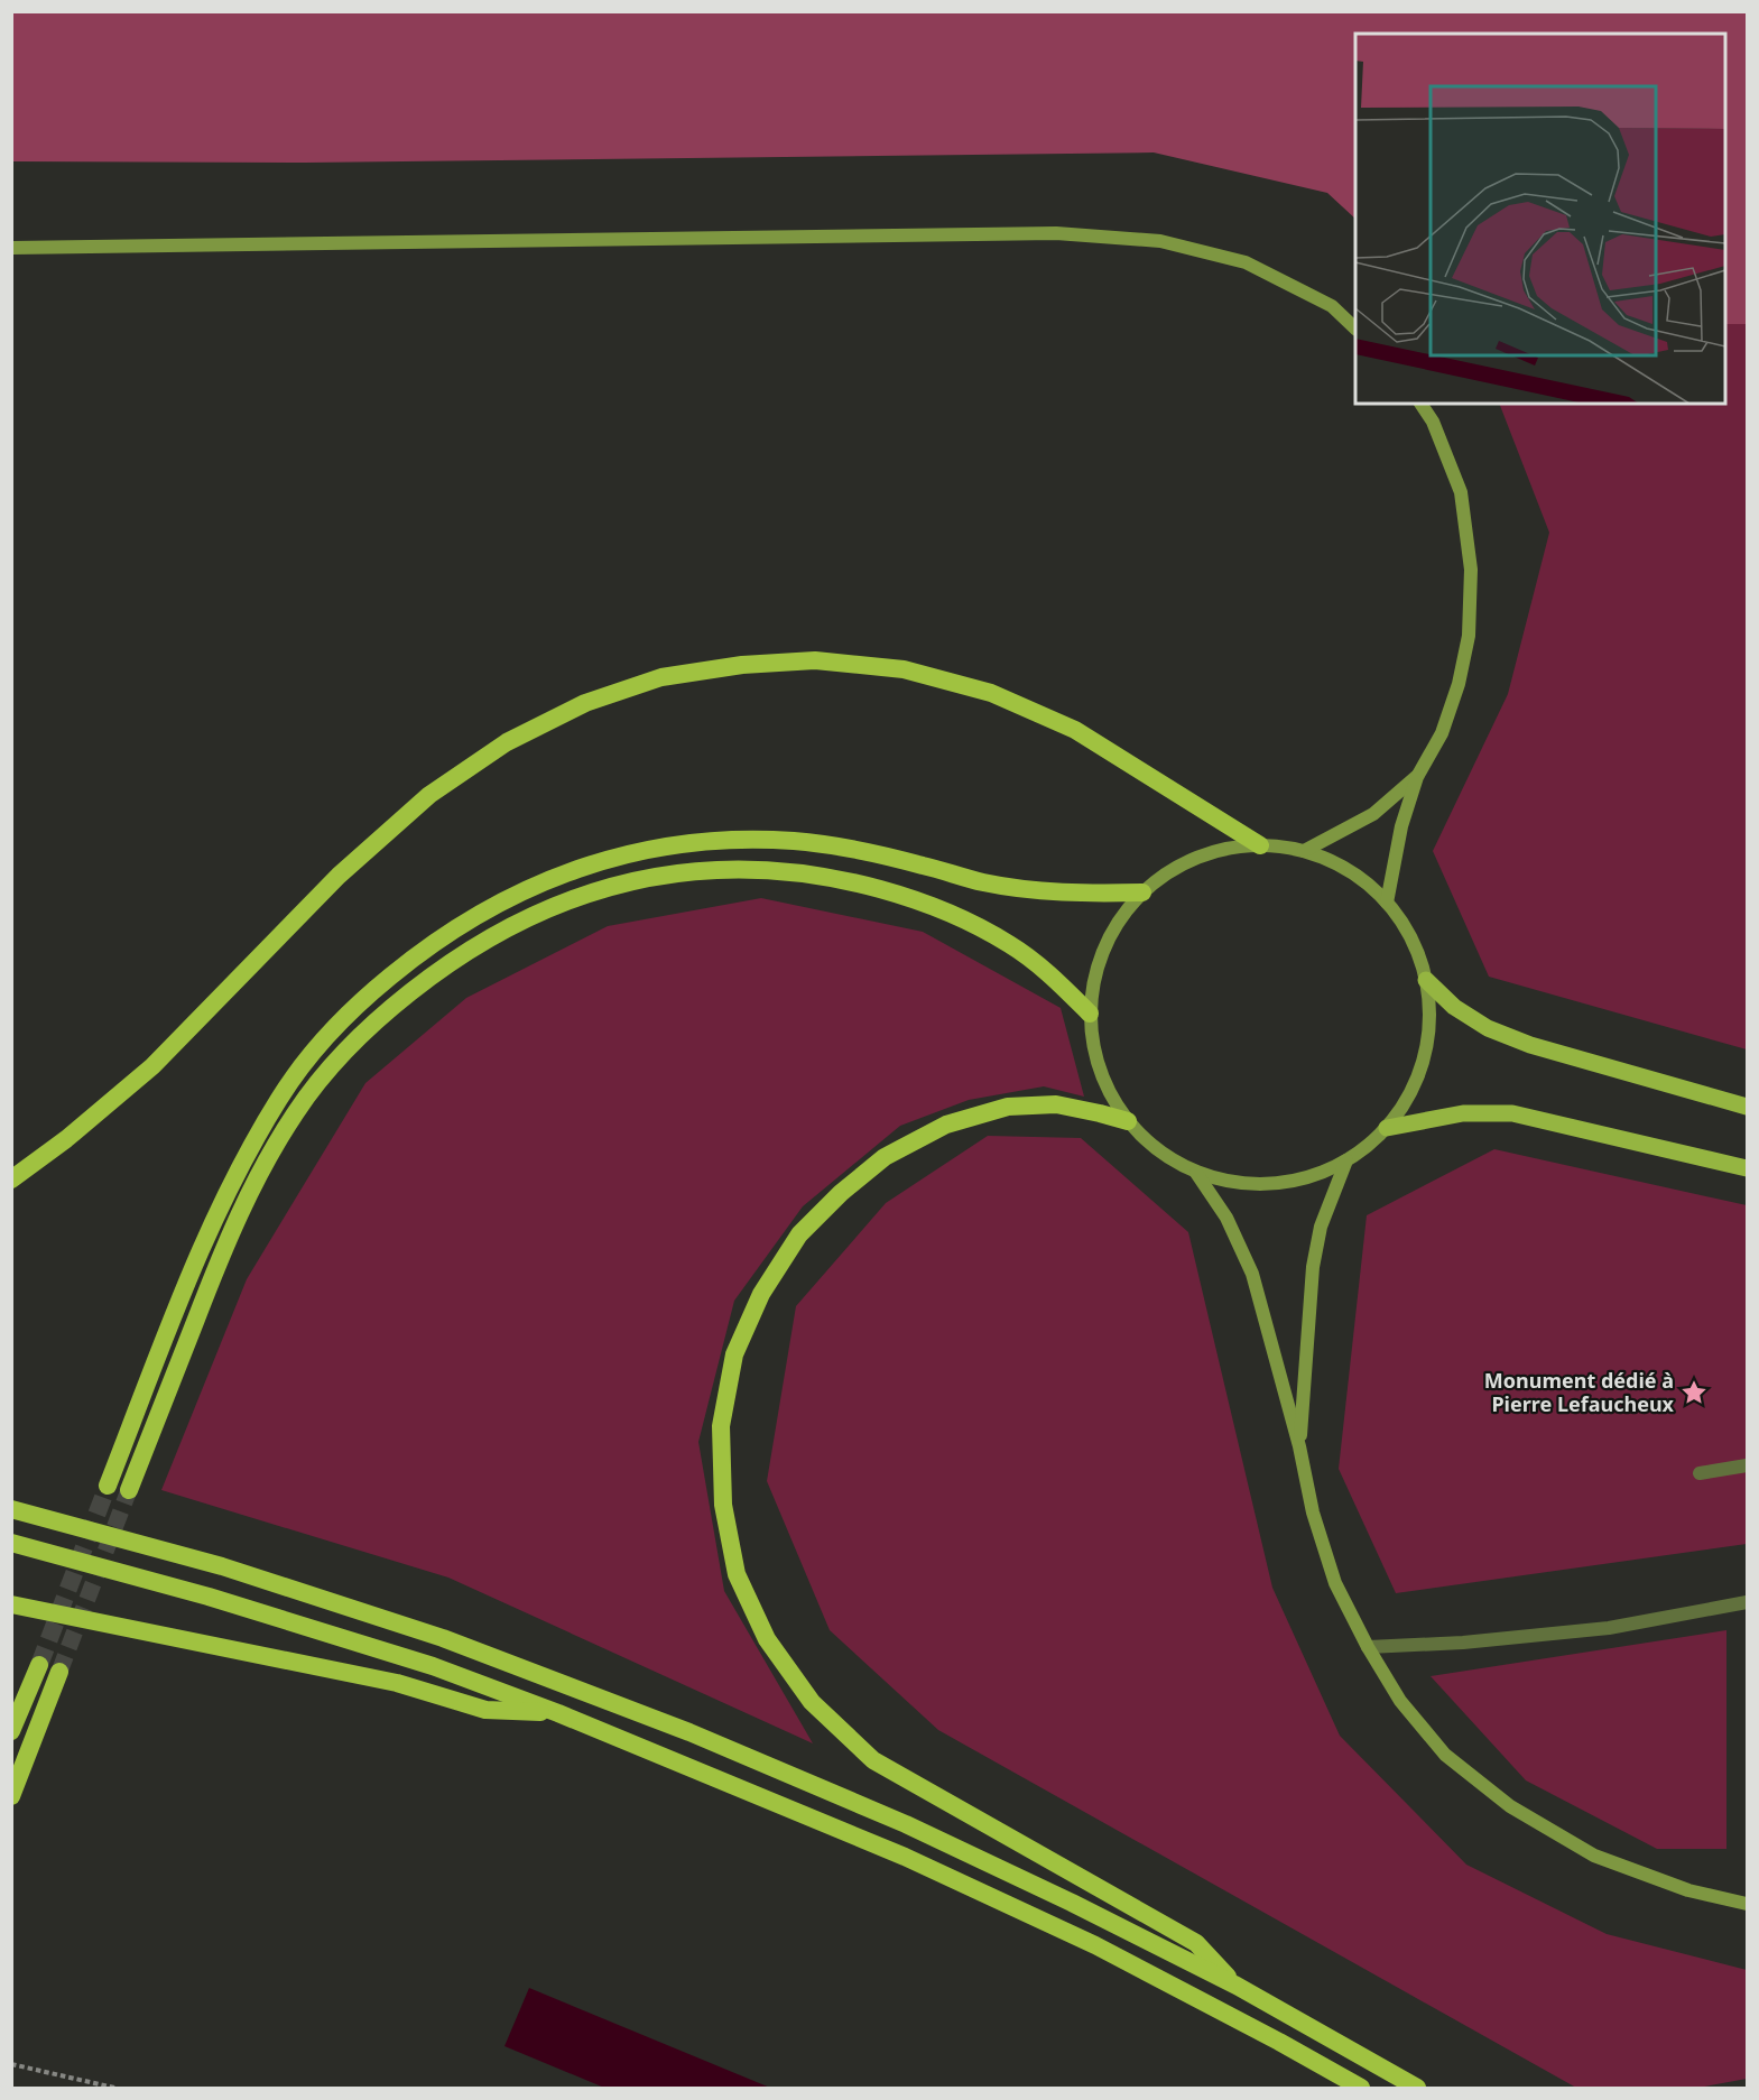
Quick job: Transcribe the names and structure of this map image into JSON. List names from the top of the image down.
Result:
{
  "places": {
    "place": ["Monument dédié à Pierre Lefaucheux"]
  }
}
